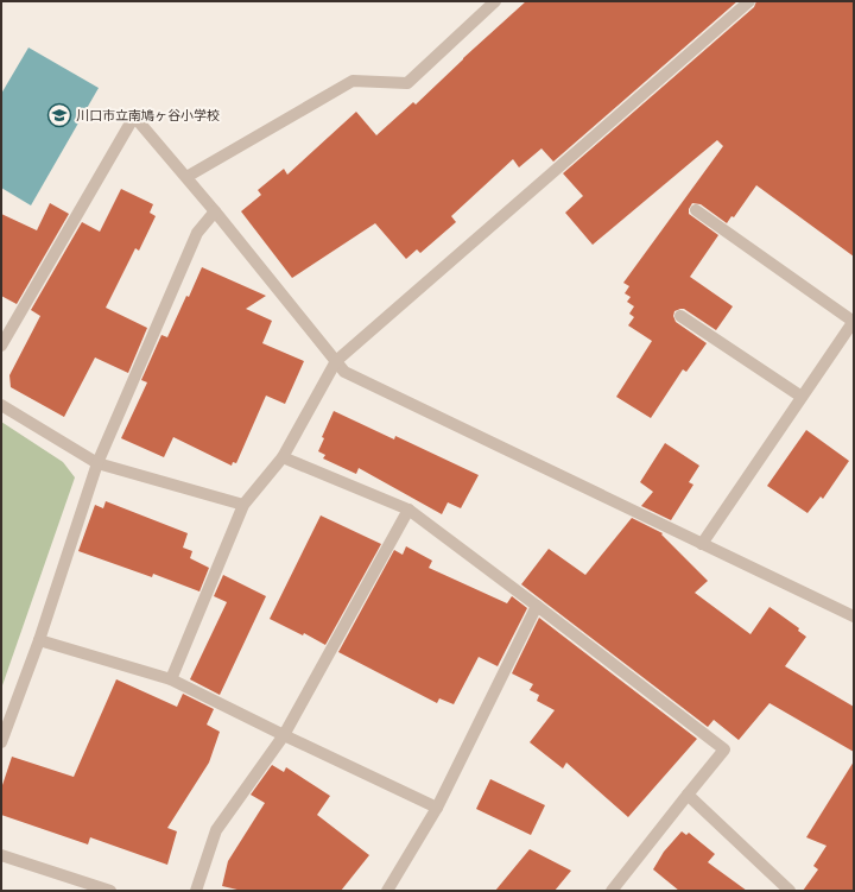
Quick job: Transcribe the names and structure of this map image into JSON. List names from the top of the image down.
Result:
{
  "places": {
    "school or university": ["川口市立南鳩ヶ谷小学校"]
  }
}
